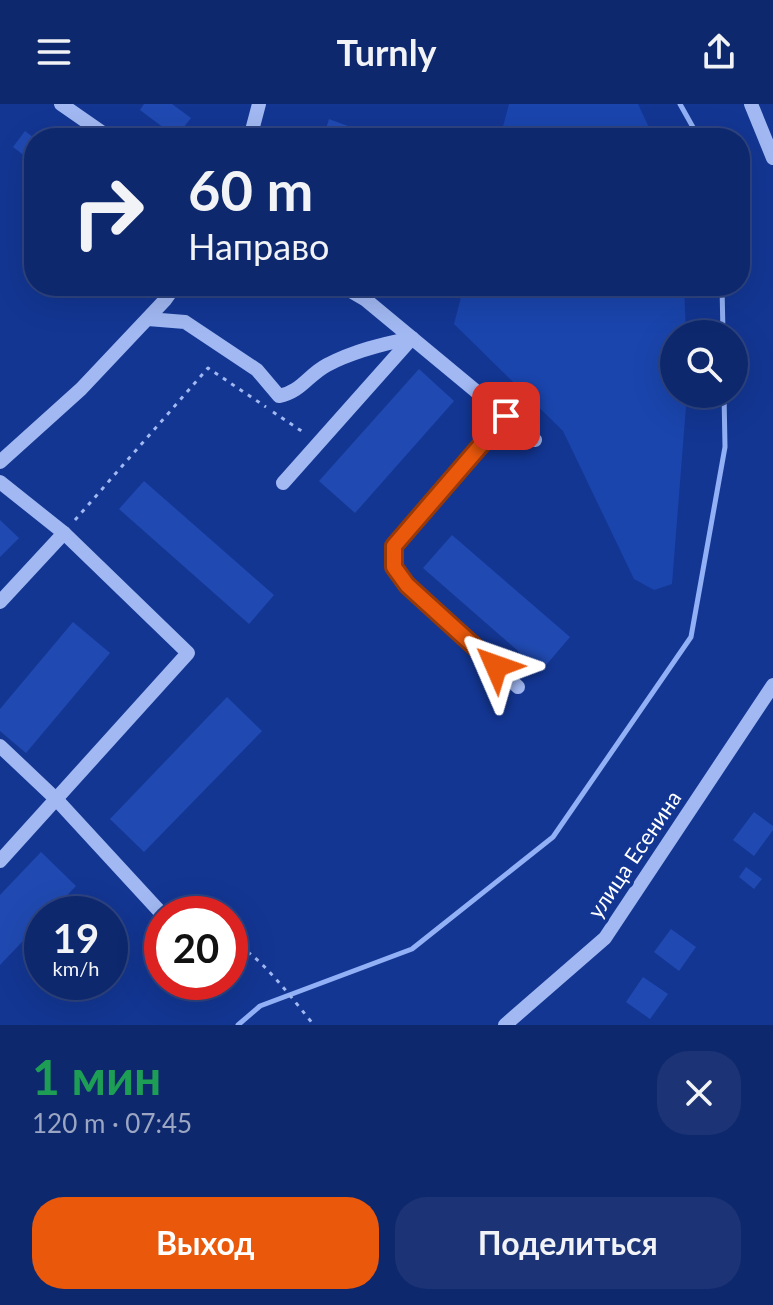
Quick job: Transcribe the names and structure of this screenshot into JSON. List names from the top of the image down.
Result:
{
  "streets": {
    "street": ["улица Есенина"]
  },
  "page": {
    "header": "Turnly",
    "turn": ["60 m", "Направо"],
    "speed": "19 km/h",
    "limit": "20",
    "heading": ["1 мин", "120 m · 07:45"],
    "buttons": ["Выход", "Поделиться"]
  }
}
